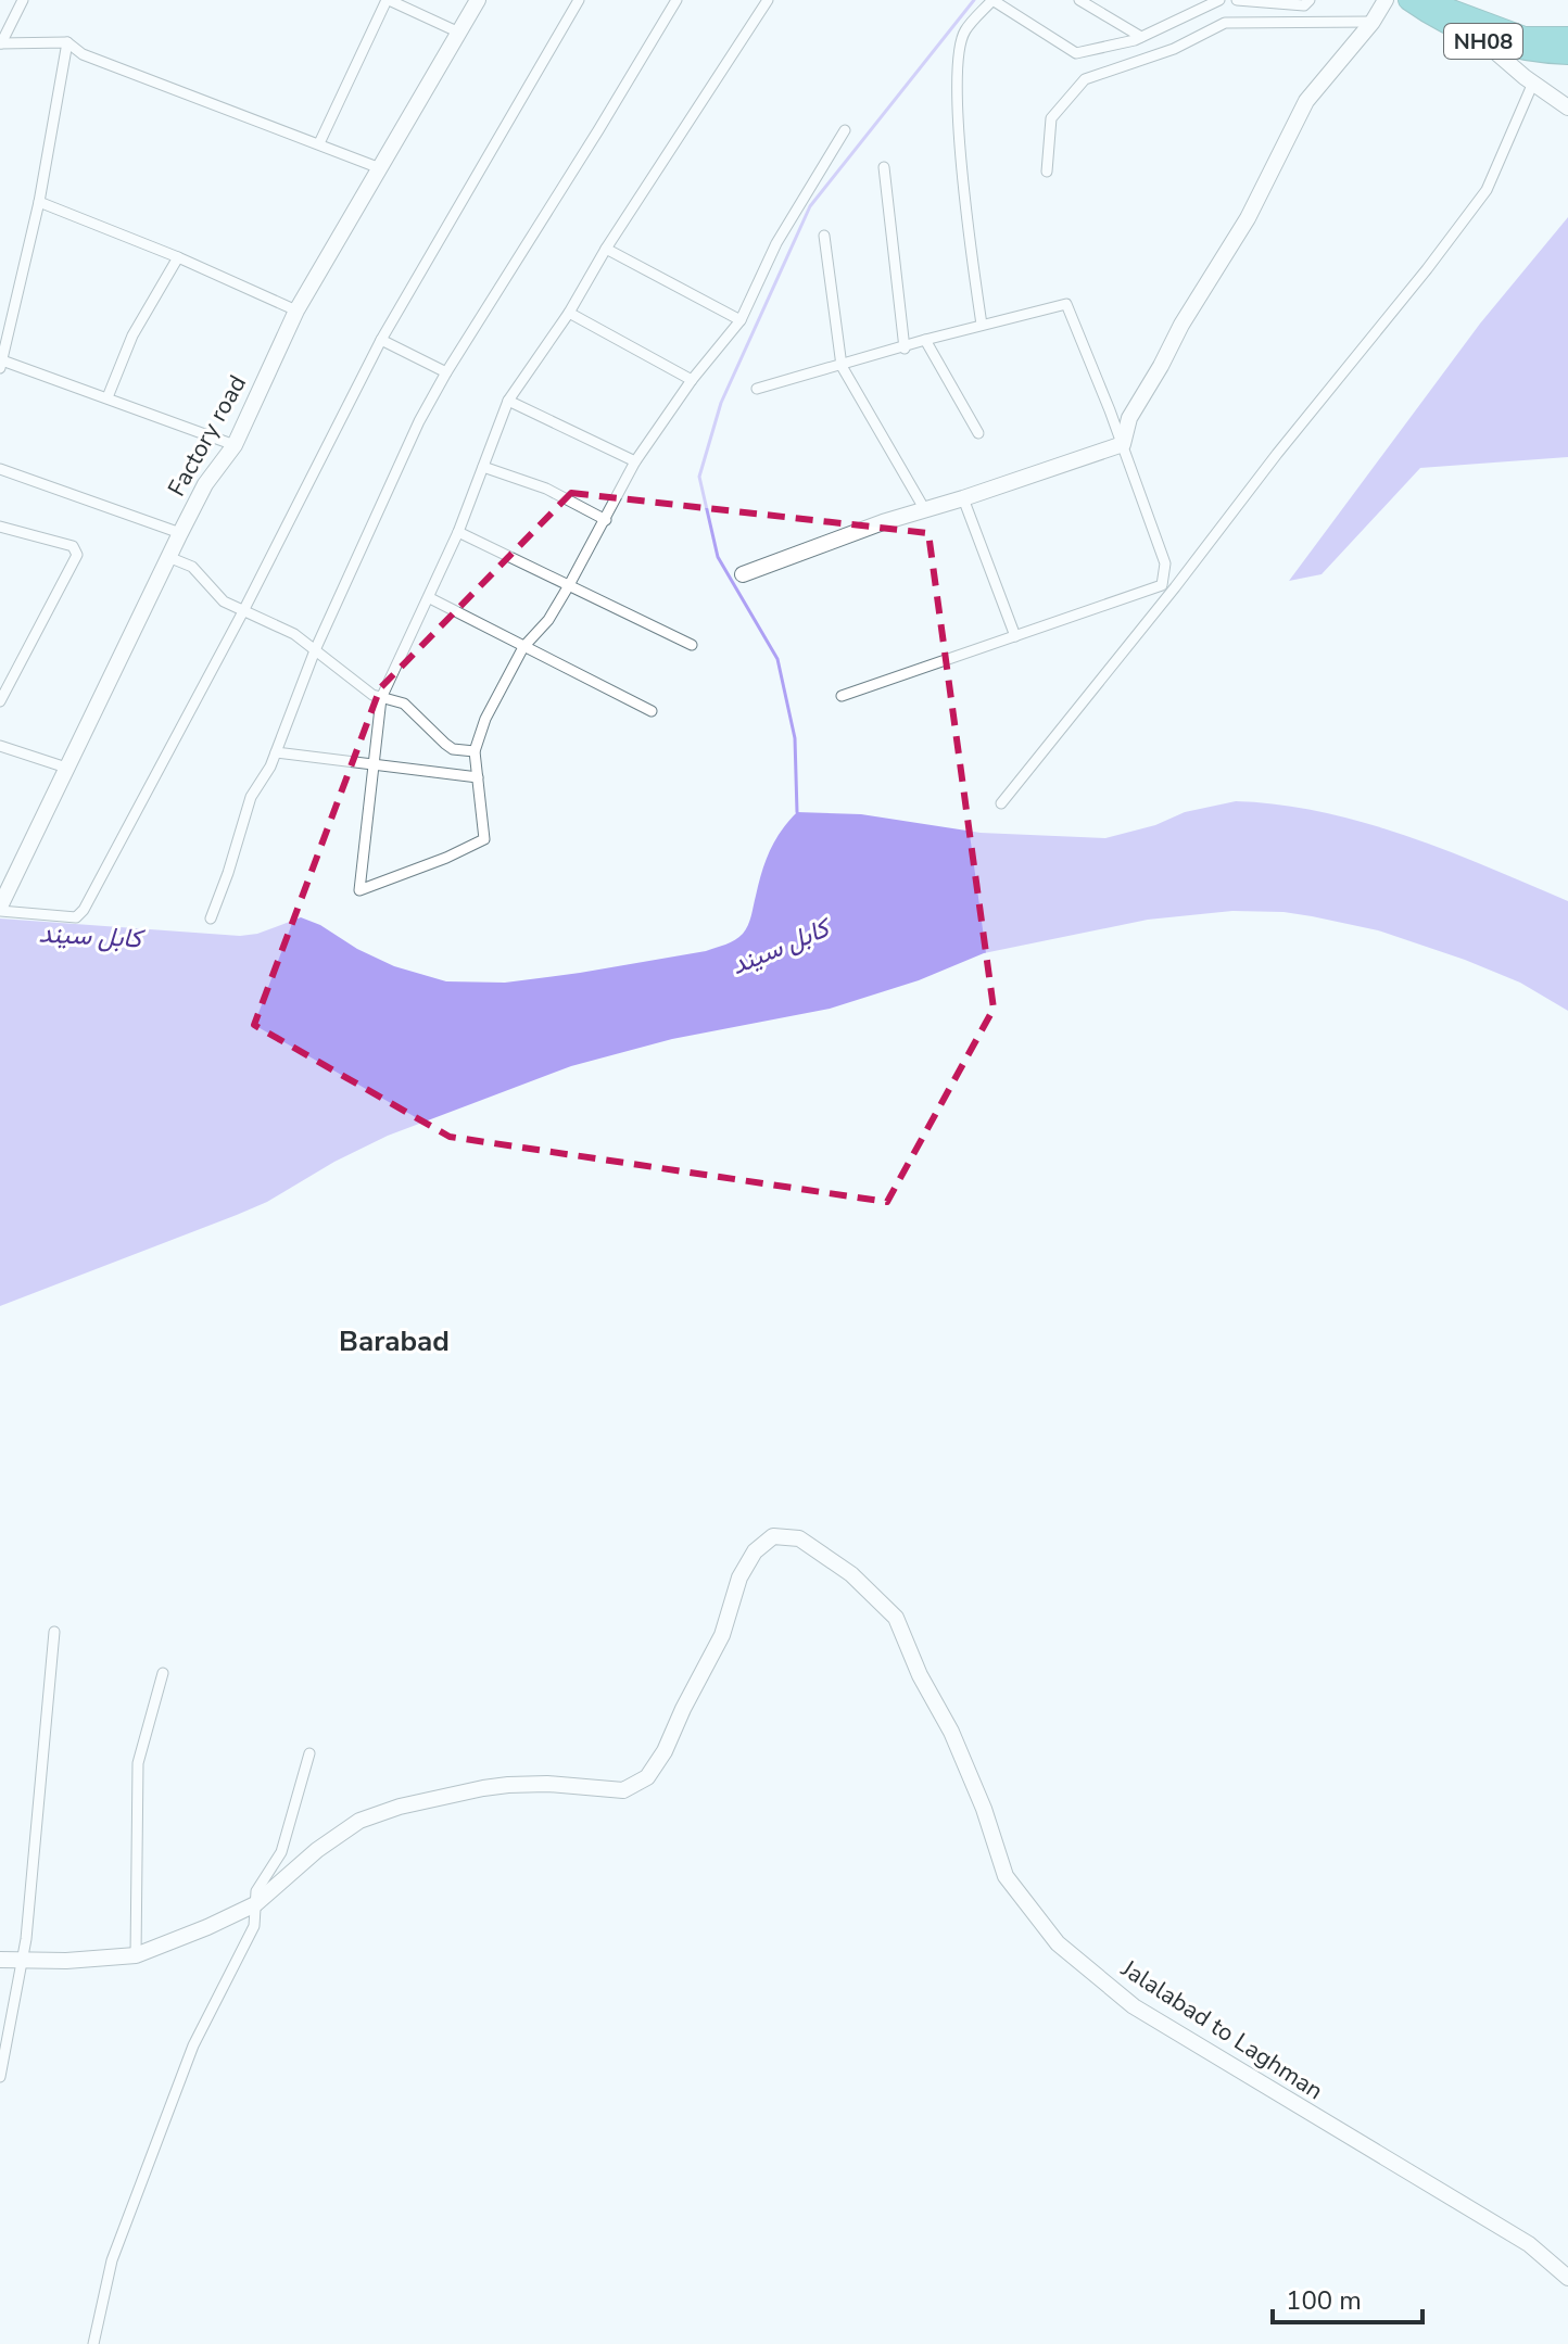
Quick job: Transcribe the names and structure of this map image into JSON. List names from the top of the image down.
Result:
{
  "streets": {
    "highway": ["NH08"],
    "street": ["Factory road", "Jalalabad to Laghman"]
  },
  "districts": ["Barabad"],
  "water": ["کابل سيند"],
  "scale_bar": "100 m"
}
